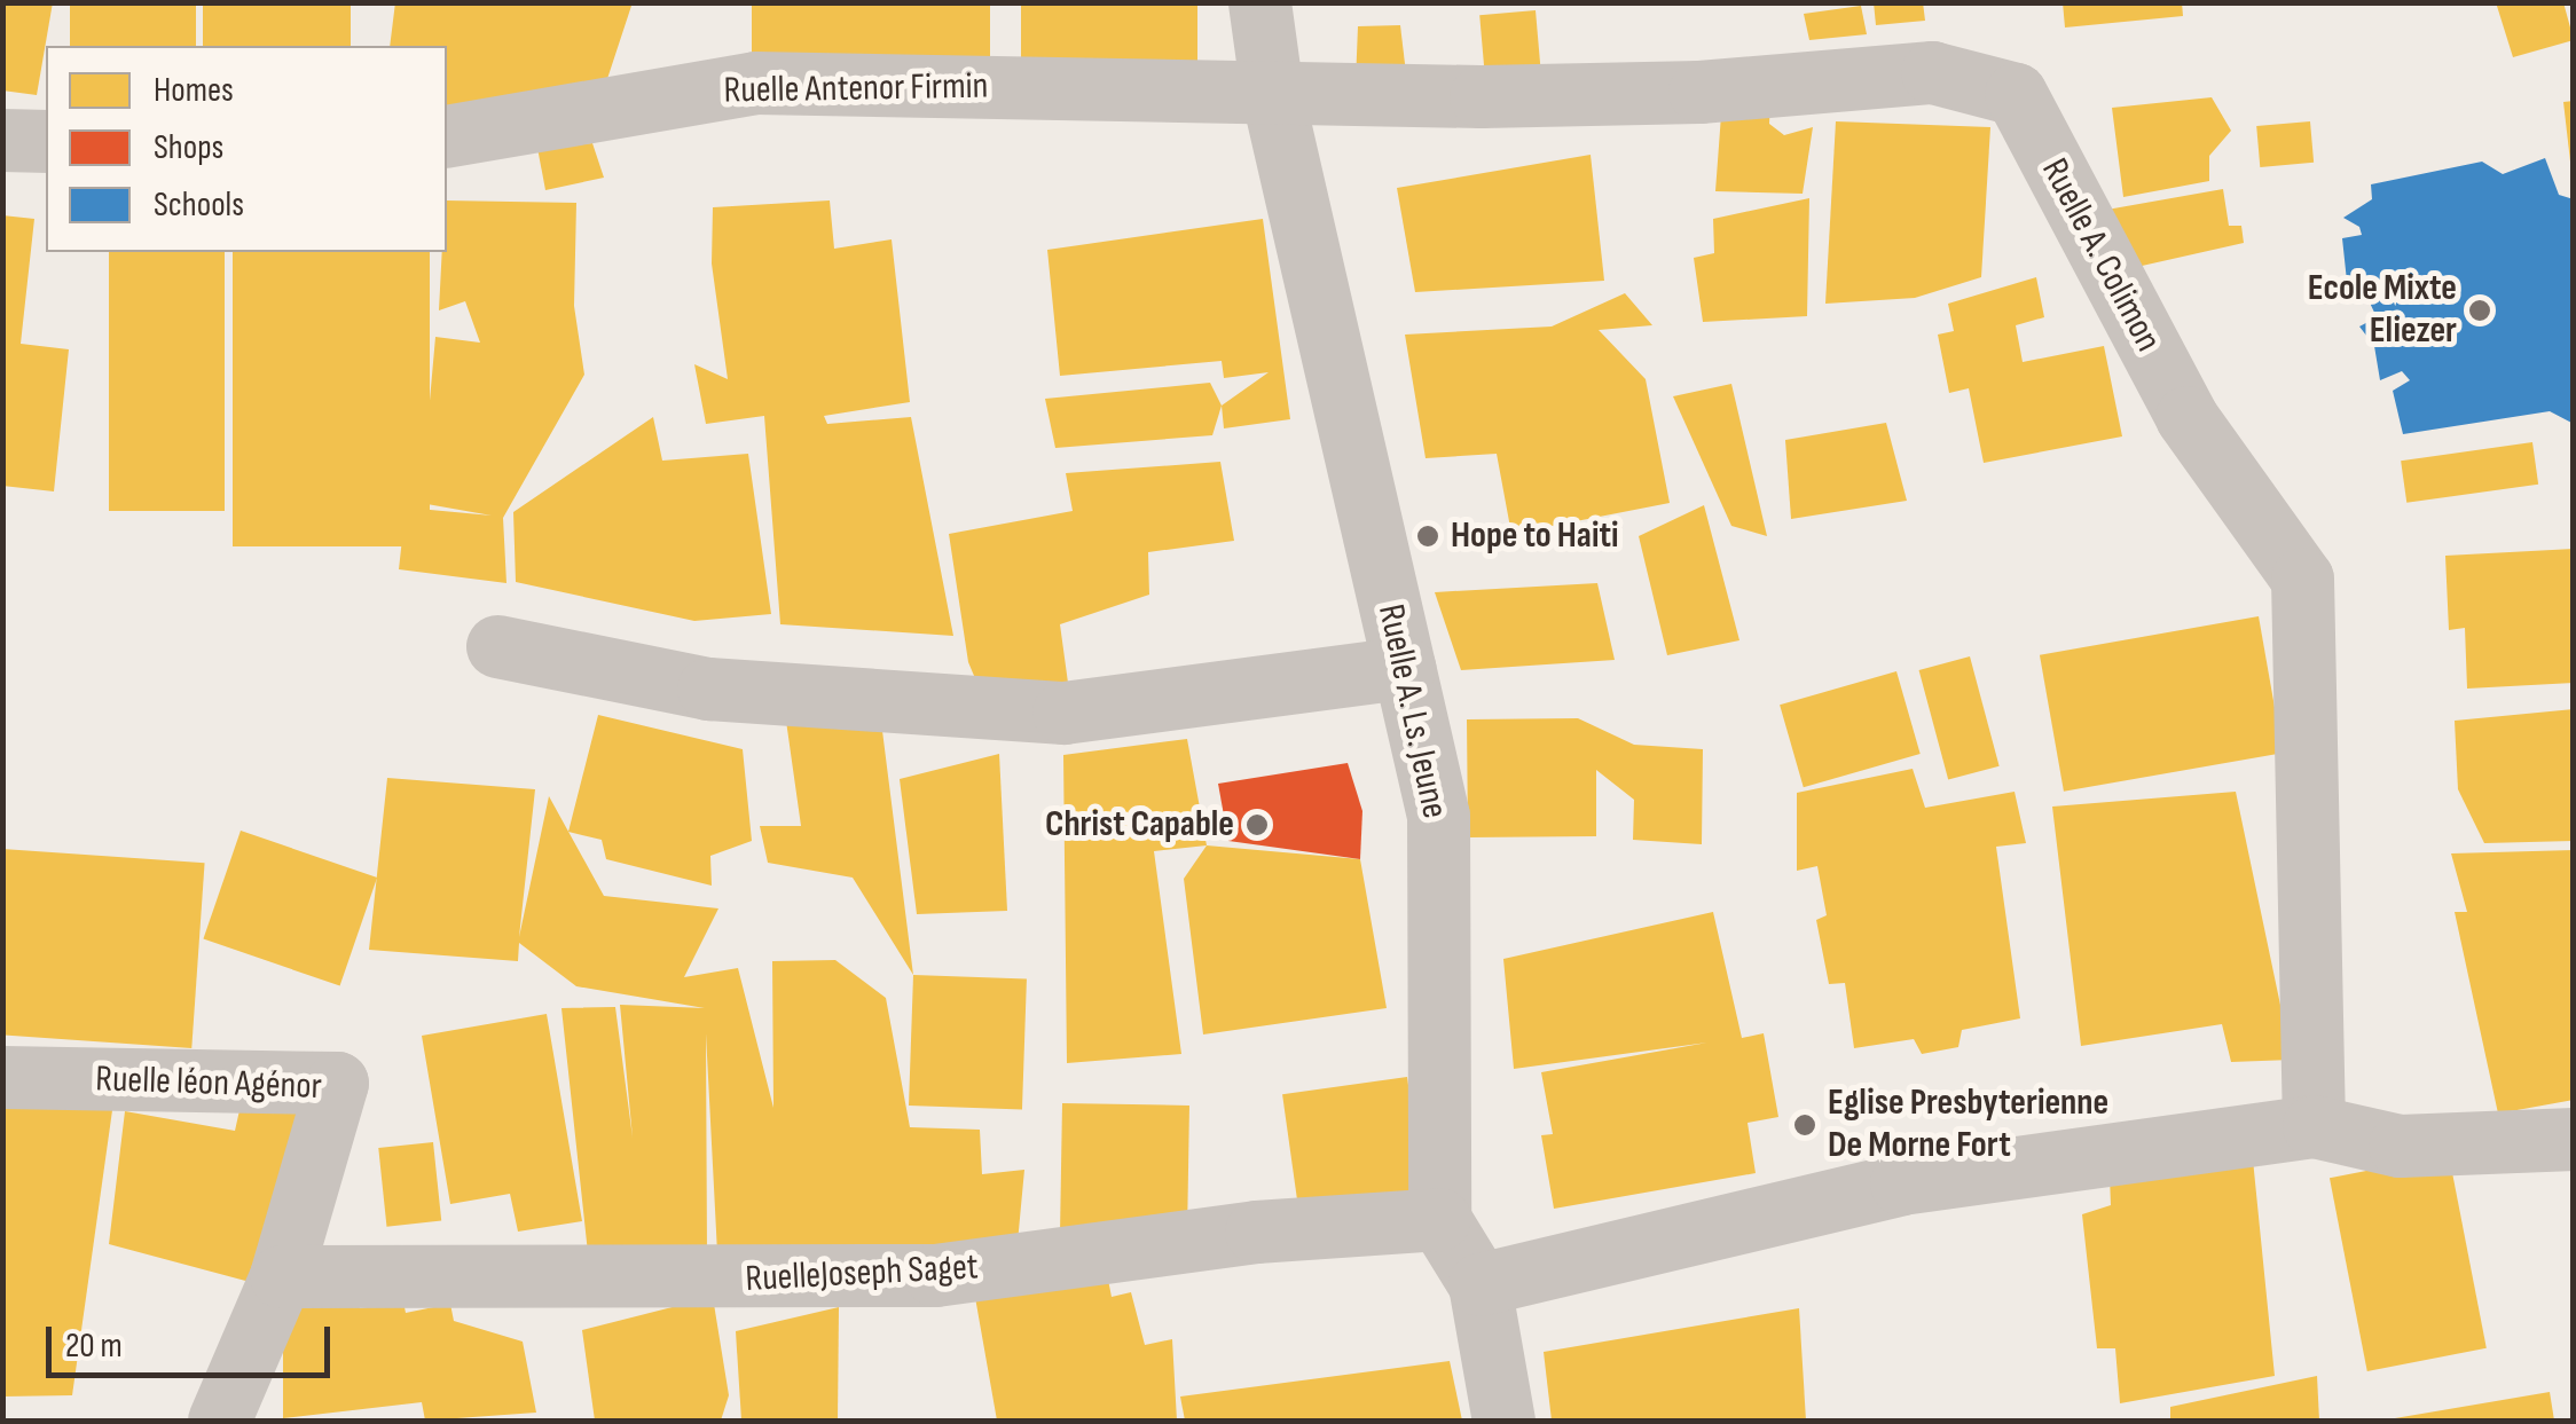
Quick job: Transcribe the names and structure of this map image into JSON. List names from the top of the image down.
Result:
{
  "streets": {
    "street": [
      "Ruelle Antenor Firmin",
      "Ruelle A. Colimon",
      "Ruelle A. Ls. Jeune",
      "Ruelle léon Agénor",
      "RuelleJoseph Saget"
    ]
  },
  "crossings": [
    ["Ruelle Antenor Firmin", "Ruelle A. Colimon"],
    ["Ruelle Antenor Firmin", "Ruelle A. Ls. Jeune"],
    ["Ruelle A. Colimon", "Ruelle A. Ls. Jeune"],
    ["Ruelle A. Ls. Jeune", "RuelleJoseph Saget"],
    ["Ruelle léon Agénor", "RuelleJoseph Saget"]
  ],
  "places": [
    "Ecole Mixte Eliezer",
    "Hope to Haiti",
    "Christ Capable",
    "Eglise Presbyterienne De Morne Fort"
  ],
  "legend": ["Homes", "Shops", "Schools"],
  "scale_bar": "20 m"
}
